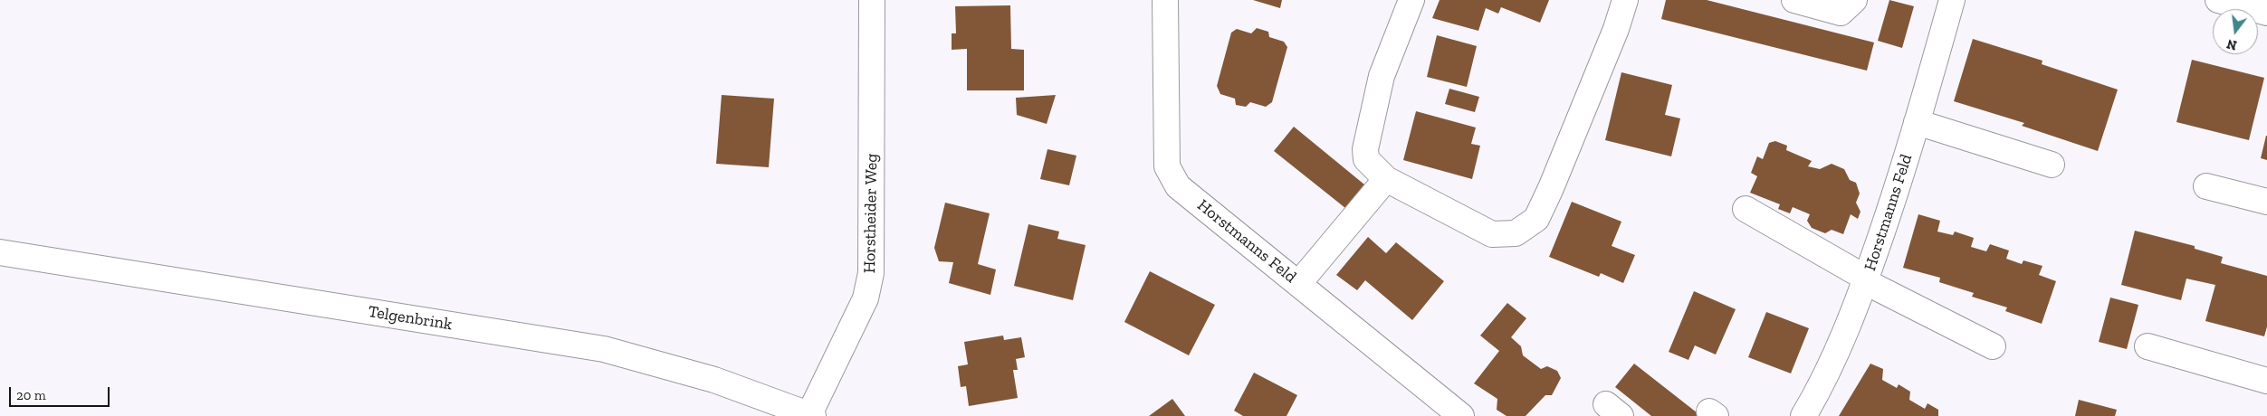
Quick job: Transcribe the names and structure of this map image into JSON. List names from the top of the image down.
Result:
{
  "streets": {
    "street": ["Horstmanns Feld", "Horstheider Weg", "Telgenbrink"]
  },
  "crossings": [
    ["Horstheider Weg", "Telgenbrink"]
  ],
  "scale_bar": "20 m",
  "north": "bottom"
}
